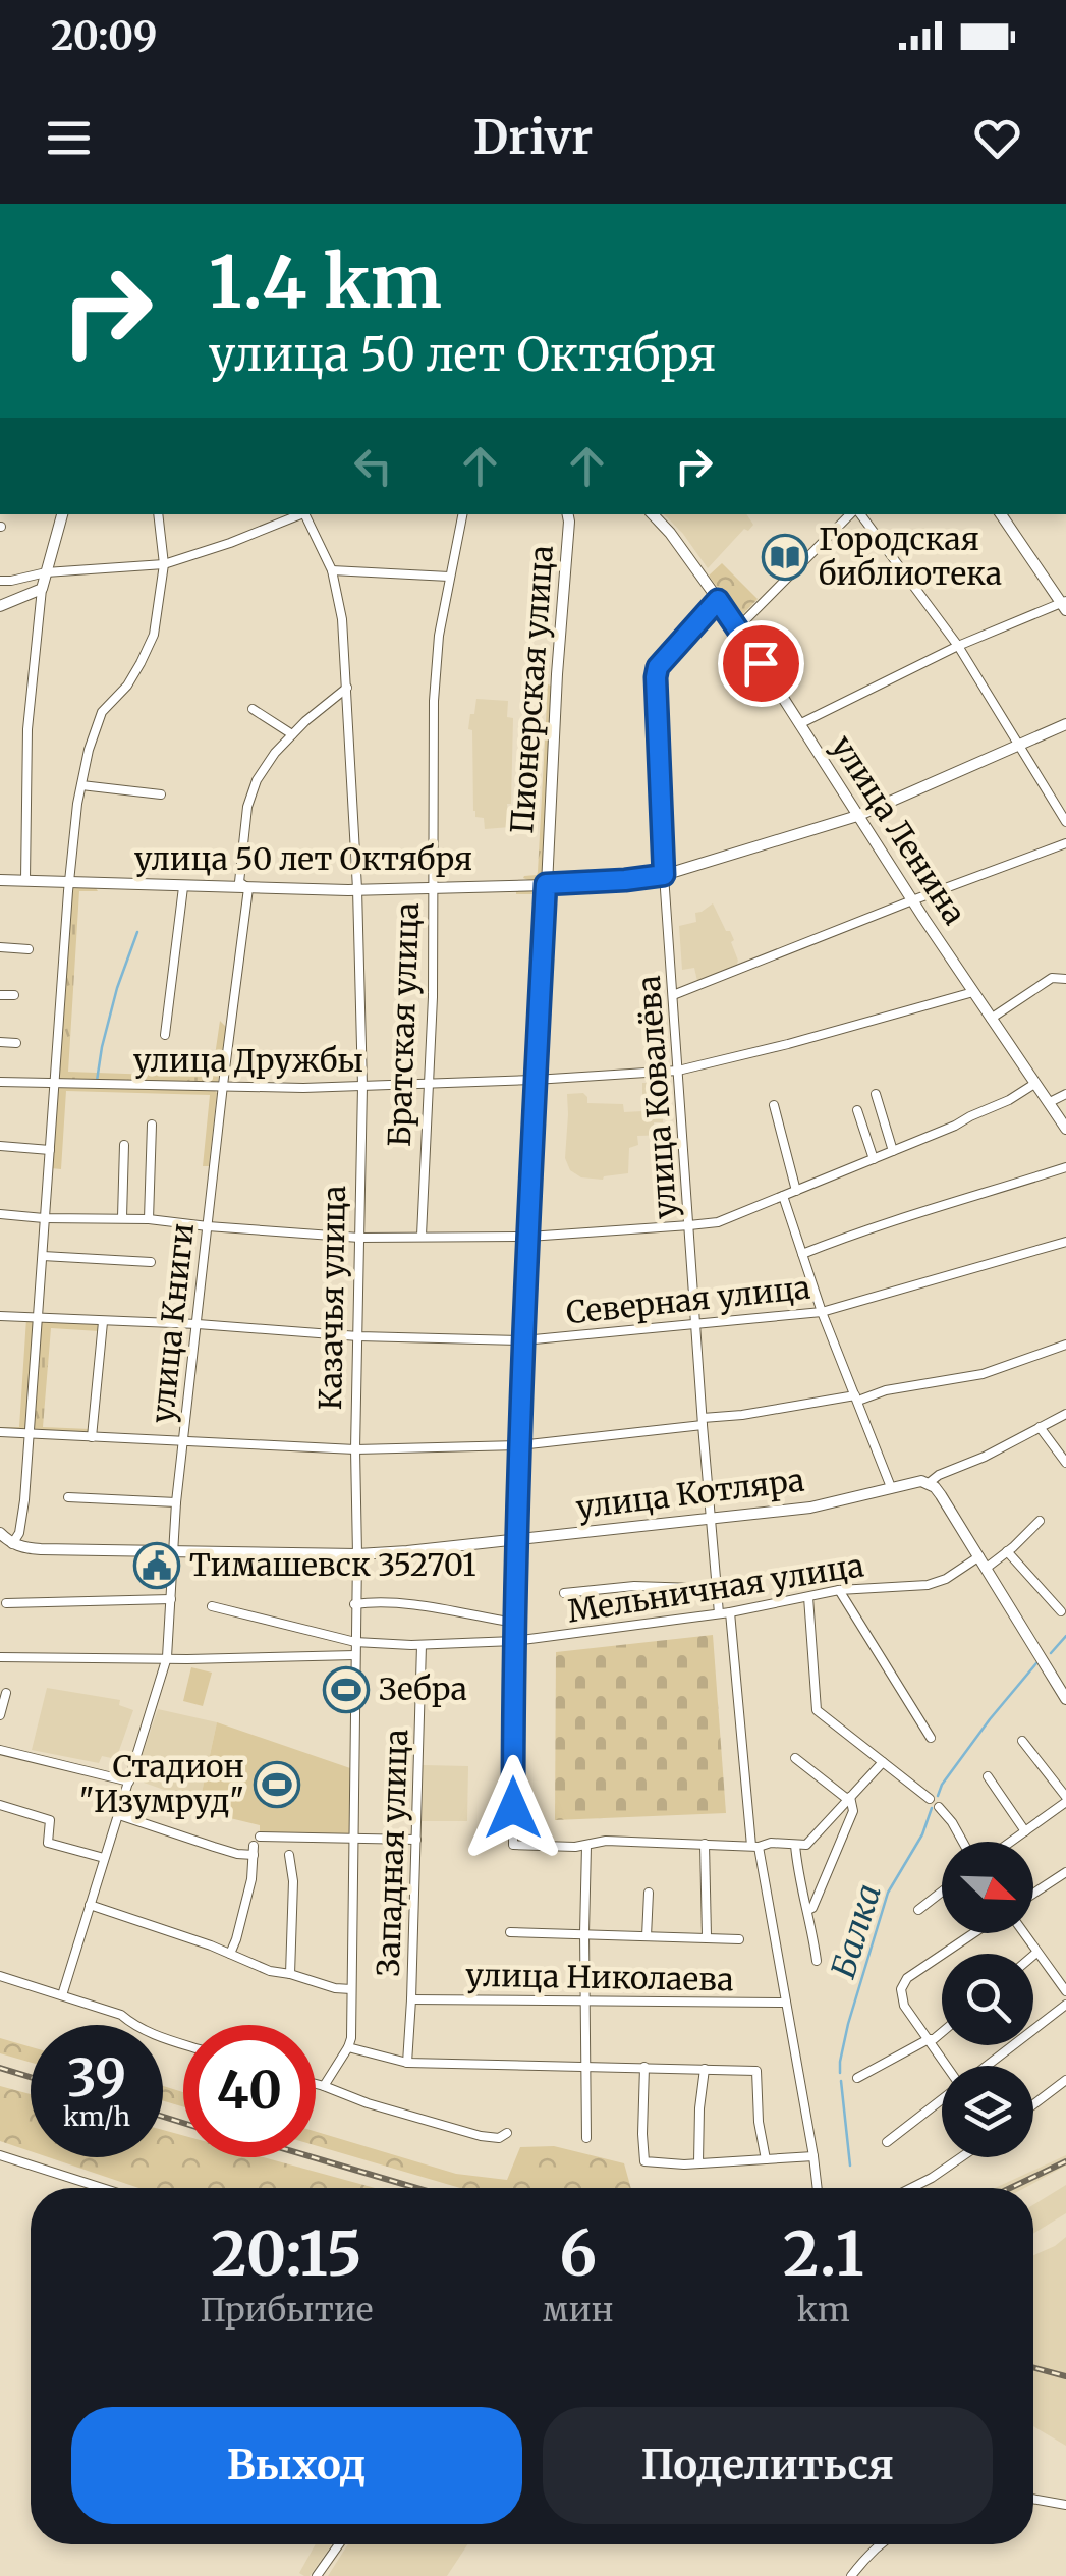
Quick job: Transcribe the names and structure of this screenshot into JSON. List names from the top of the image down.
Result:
{
  "streets": {
    "main road": [
      "Пионерская улица",
      "улица Ленина",
      "улица 50 лет Октября",
      "улица Котляра"
    ],
    "street": [
      "Братская улица",
      "улица Дружбы",
      "улица Ковалёва",
      "Казачья улица",
      "Северная улица",
      "улица Книги",
      "Мельничная улица",
      "Западная улица",
      "улица Николаева"
    ]
  },
  "crossings": [
    ["Пионерская улица", "улица 50 лет Октября"],
    ["Пионерская улица", "улица Дружбы"],
    ["Пионерская улица", "Северная улица"],
    ["Пионерская улица", "улица Котляра"],
    ["Пионерская улица", "Мельничная улица"],
    ["улица Ленина", "улица 50 лет Октября"],
    ["улица Ленина", "улица Дружбы"],
    ["улица Ленина", "улица Ковалёва"],
    ["улица 50 лет Октября", "Братская улица"],
    ["улица 50 лет Октября", "улица Ковалёва"],
    ["улица 50 лет Октября", "Казачья улица"],
    ["улица 50 лет Октября", "улица Книги"],
    ["Братская улица", "улица Дружбы"],
    ["улица Дружбы", "улица Ковалёва"],
    ["улица Дружбы", "Казачья улица"],
    ["улица Дружбы", "улица Книги"],
    ["улица Ковалёва", "Северная улица"],
    ["улица Ковалёва", "улица Котляра"],
    ["улица Ковалёва", "Мельничная улица"],
    ["Казачья улица", "Северная улица"],
    ["Казачья улица", "улица Книги"],
    ["Казачья улица", "улица Котляра"],
    ["Казачья улица", "Мельничная улица"],
    ["Северная улица", "улица Книги"],
    ["улица Книги", "улица Котляра"],
    ["Мельничная улица", "Западная улица"],
    ["Западная улица", "улица Николаева"]
  ],
  "water": ["Балка"],
  "places": {
    "library": ["Городская библиотека"],
    "public building": ["Тимашевск 352701"],
    "sports": ["Зебра", "Стадион \"Изумруд\""]
  },
  "north": "bottom right",
  "page": {
    "status": "20:09",
    "header": "Drivr",
    "turn": ["1.4 km", "улица 50 лет Октября"],
    "speed": "39 km/h",
    "limit": "40",
    "eta": [
      "20:15",
      "Прибытие",
      "6",
      "мин",
      "2.1",
      "km"
    ],
    "buttons": ["Выход", "Поделиться"]
  }
}
